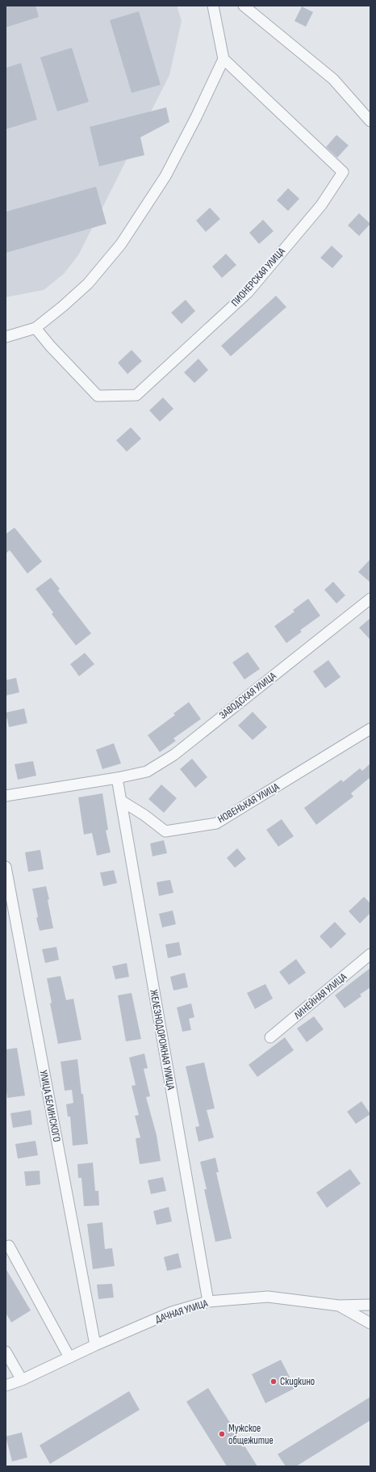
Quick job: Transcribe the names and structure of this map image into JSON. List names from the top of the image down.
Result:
{
  "streets": {
    "street": [
      "ПИОНЕРСКАЯ УЛИЦА",
      "ЗАВОДСКАЯ УЛИЦА",
      "НОВЕНЬКАЯ УЛИЦА",
      "ЛИНЕЙНАЯ УЛИЦА",
      "ЖЕЛЕЗНОДОРОЖНАЯ УЛИЦА",
      "УЛИЦА БЕЛИНСКОГО",
      "ДАЧНАЯ УЛИЦА"
    ]
  },
  "crossings": [
    ["ЗАВОДСКАЯ УЛИЦА", "ЖЕЛЕЗНОДОРОЖНАЯ УЛИЦА"],
    ["НОВЕНЬКАЯ УЛИЦА", "ЖЕЛЕЗНОДОРОЖНАЯ УЛИЦА"],
    ["ЖЕЛЕЗНОДОРОЖНАЯ УЛИЦА", "ДАЧНАЯ УЛИЦА"],
    ["УЛИЦА БЕЛИНСКОГО", "ДАЧНАЯ УЛИЦА"]
  ],
  "places": ["Скидкино", "Мужское общежитие"]
}
